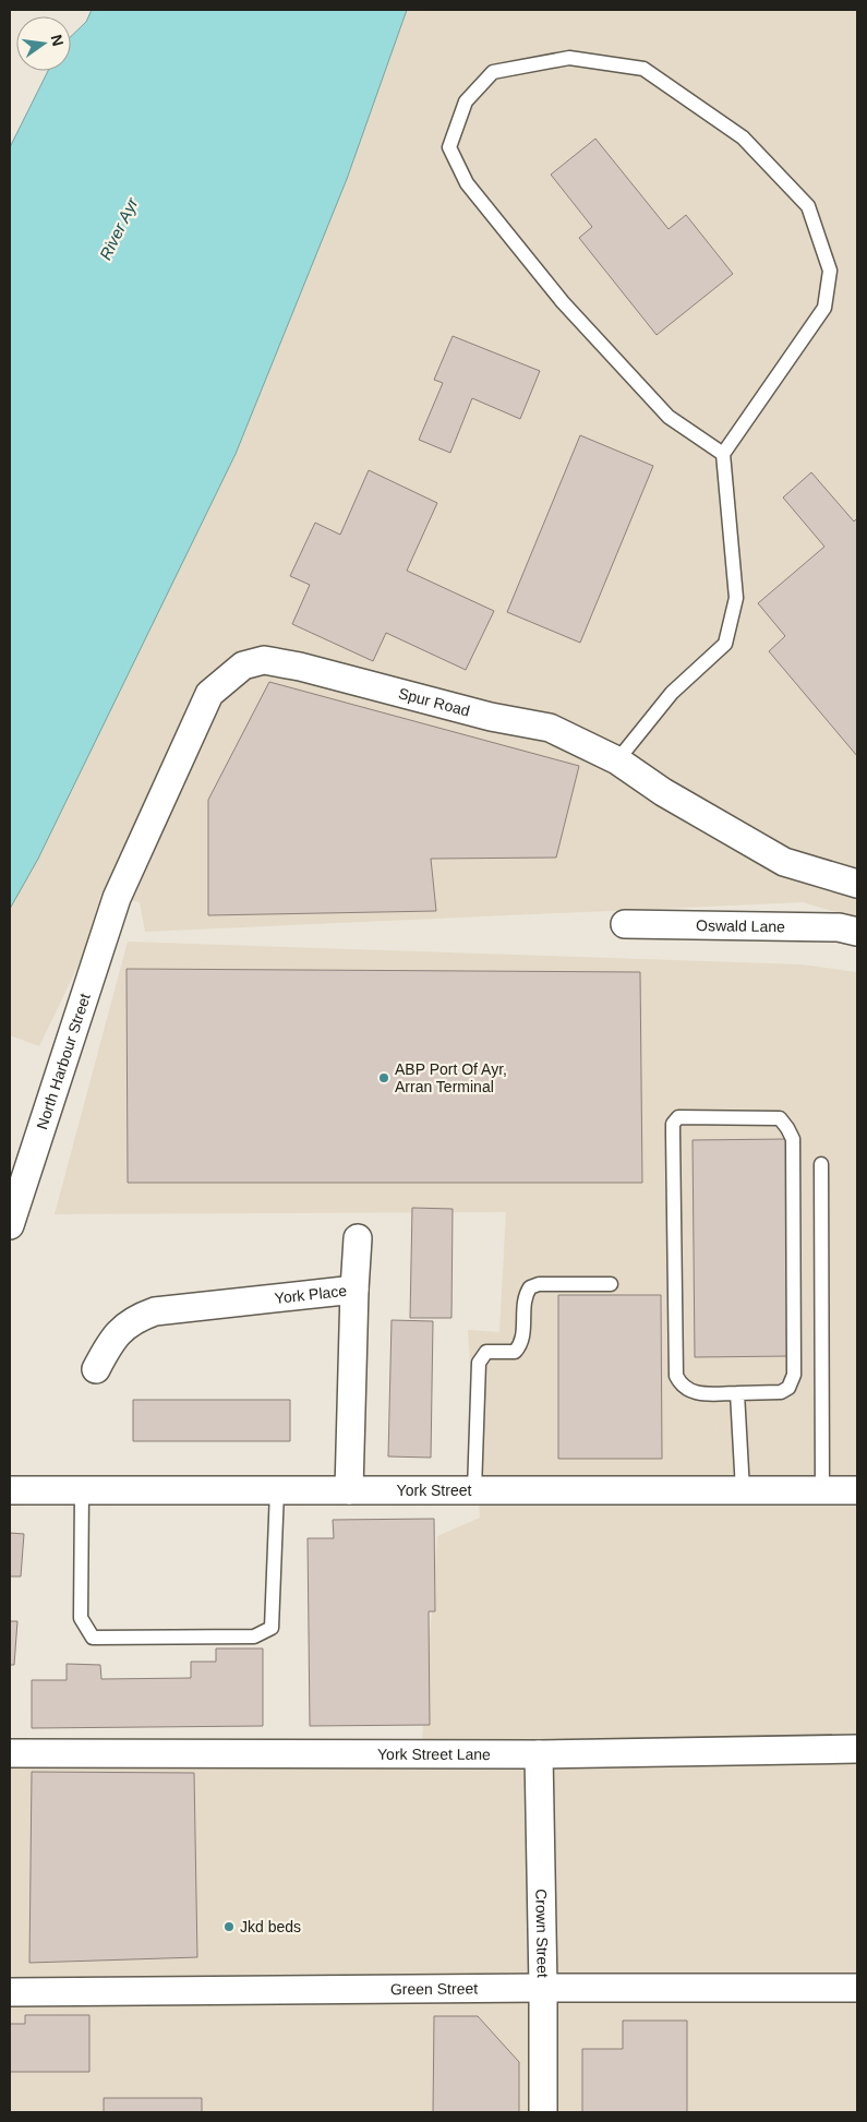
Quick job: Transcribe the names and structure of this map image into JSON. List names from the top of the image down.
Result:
{
  "streets": {
    "street": [
      "Spur Road",
      "Oswald Lane",
      "North Harbour Street",
      "York Place",
      "York Street",
      "York Street Lane",
      "Crown Street",
      "Green Street"
    ]
  },
  "crossings": [
    ["Spur Road", "North Harbour Street"],
    ["York Place", "York Street"],
    ["York Street Lane", "Crown Street"],
    ["Crown Street", "Green Street"]
  ],
  "water": ["River Ayr"],
  "places": ["ABP Port Of Ayr, Arran Terminal", "Jkd beds"],
  "north": "right"
}
